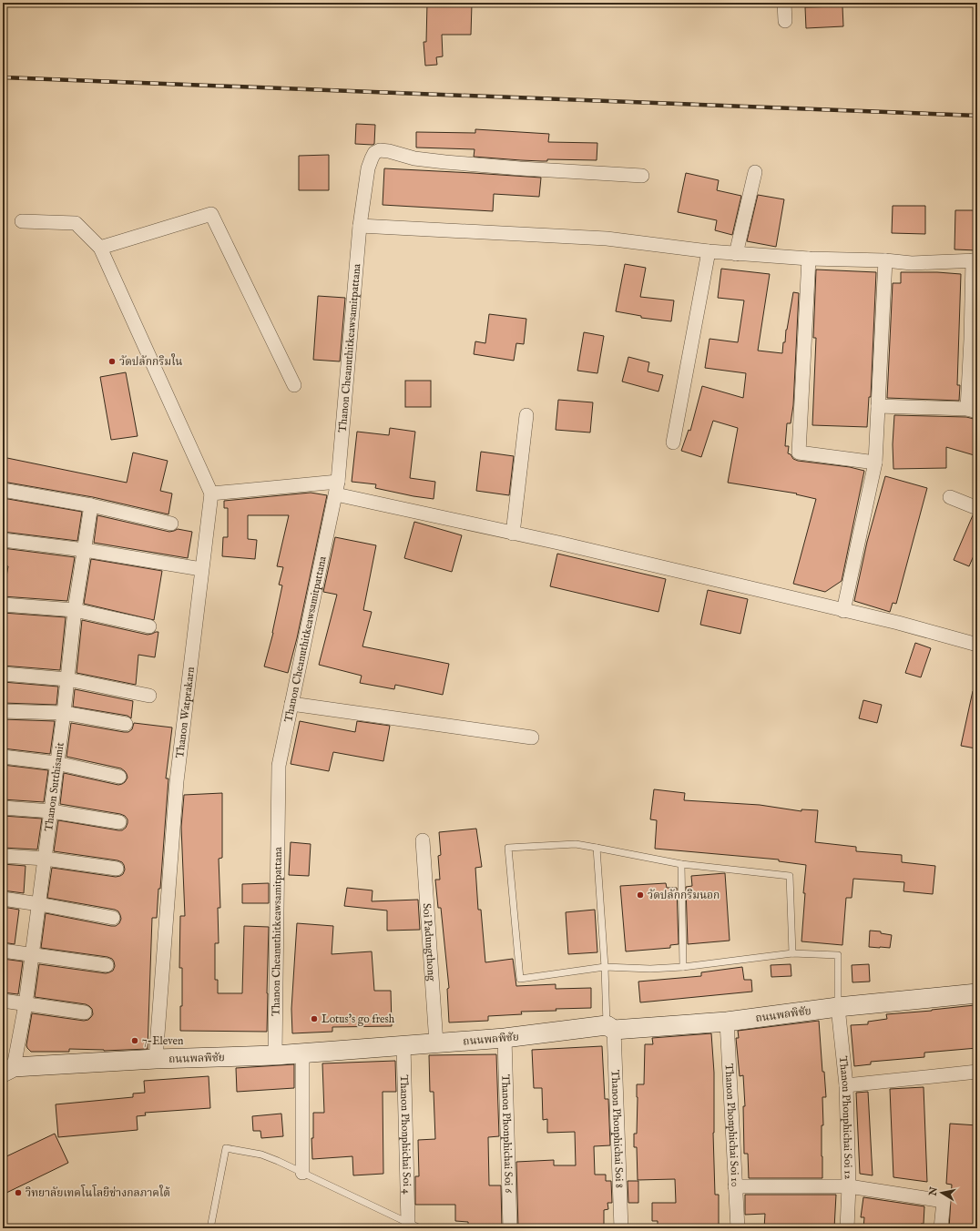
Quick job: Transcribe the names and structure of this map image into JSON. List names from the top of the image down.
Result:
{
  "streets": {
    "street": [
      "Thanon Cheanuthitkeawsamitpattana",
      "Thanon Watprakarn",
      "Thanon Sutthisamit",
      "Soi Padungthong",
      "ถนนพลพิชัย",
      "Thanon Phonphichai Soi 12",
      "Thanon Phonphichai Soi 10",
      "Thanon Phonphichai Soi 8",
      "Thanon Phonphichai Soi 6",
      "Thanon Phonphichai Soi 4"
    ]
  },
  "crossings": [
    ["Thanon Cheanuthitkeawsamitpattana", "ถนนพลพิชัย"],
    ["Thanon Watprakarn", "ถนนพลพิชัย"],
    ["Thanon Sutthisamit", "ถนนพลพิชัย"],
    ["Soi Padungthong", "ถนนพลพิชัย"],
    ["ถนนพลพิชัย", "Thanon Phonphichai Soi 12"],
    ["ถนนพลพิชัย", "Thanon Phonphichai Soi 10"],
    ["ถนนพลพิชัย", "Thanon Phonphichai Soi 8"],
    ["ถนนพลพิชัย", "Thanon Phonphichai Soi 6"],
    ["ถนนพลพิชัย", "Thanon Phonphichai Soi 4"]
  ],
  "places": [
    "วัดปลักกริมใน",
    "วัดปลักกริมนอก",
    "Lotus's go fresh",
    "7-Eleven",
    "วิทยาลัยเทคโนโลยีช่างกลภาคใต้"
  ],
  "north": "left"
}
